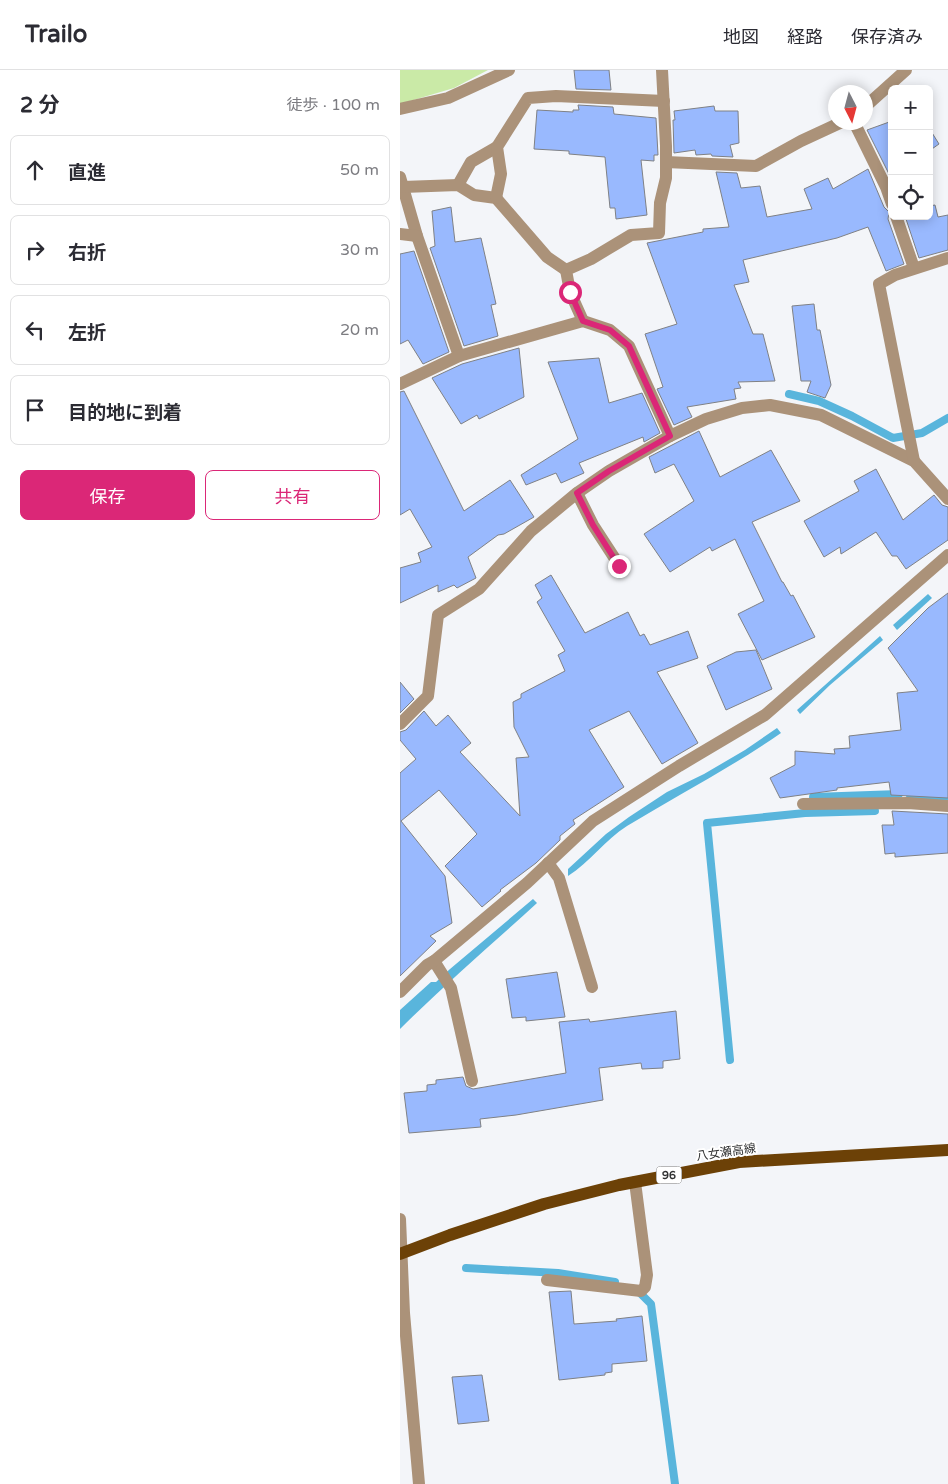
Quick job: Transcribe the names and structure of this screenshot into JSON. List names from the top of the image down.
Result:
{
  "streets": {
    "main road": ["八女瀬高線", "96"]
  },
  "north": "bottom",
  "page": {
    "header": "Trailo",
    "nav": ["地図", "経路", "保存済み"],
    "heading": ["2 分", "徒歩 · 100 m"],
    "map_buttons": ["+", "−"],
    "list": [
      ["直進", "50 m"],
      ["右折", "30 m"],
      ["左折", "20 m"],
      "目的地に到着"
    ],
    "buttons": ["保存", "共有"]
  }
}
